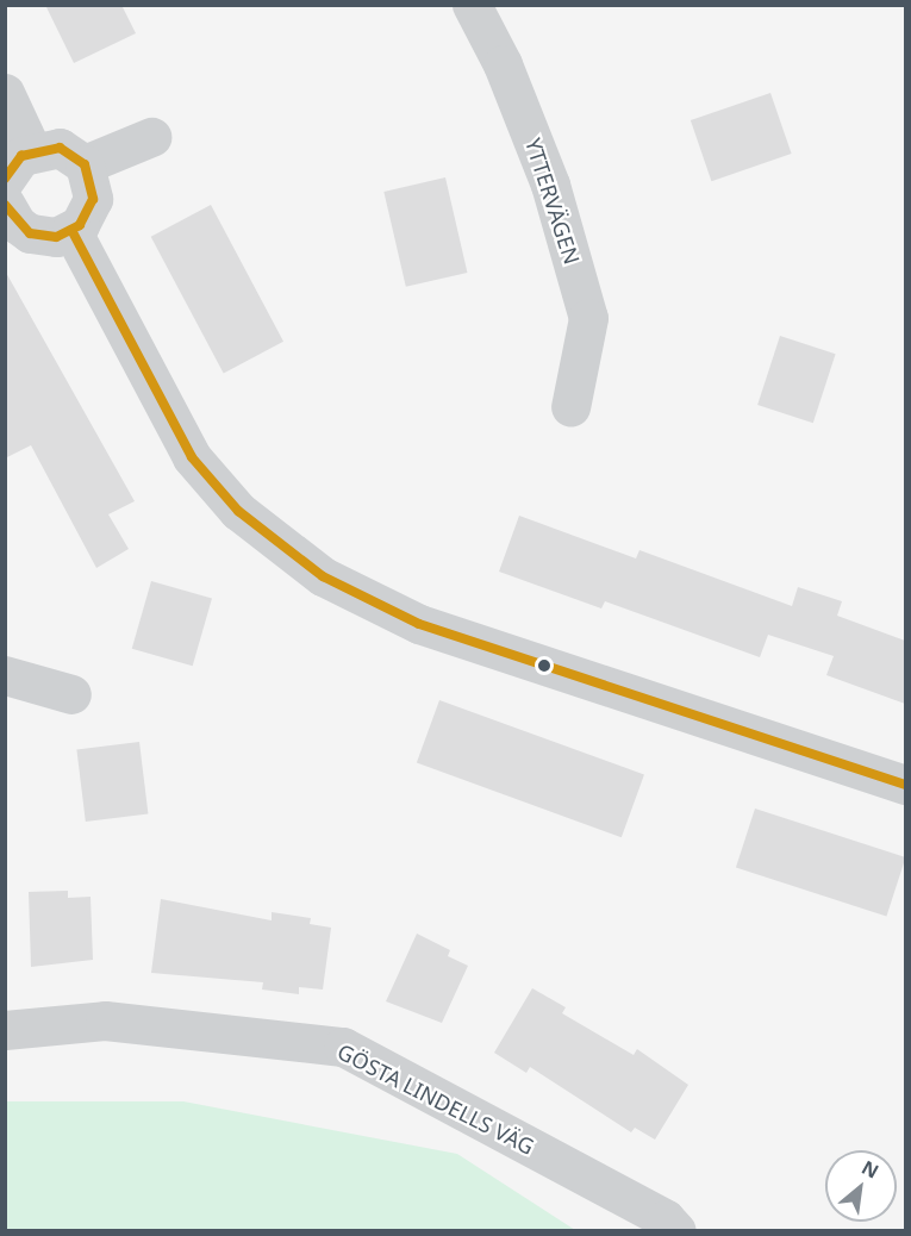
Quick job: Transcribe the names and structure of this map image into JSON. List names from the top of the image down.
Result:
{
  "streets": {
    "street": ["YTTERVÄGEN", "GÖSTA LINDELLS VÄG"]
  },
  "north": "top right"
}
